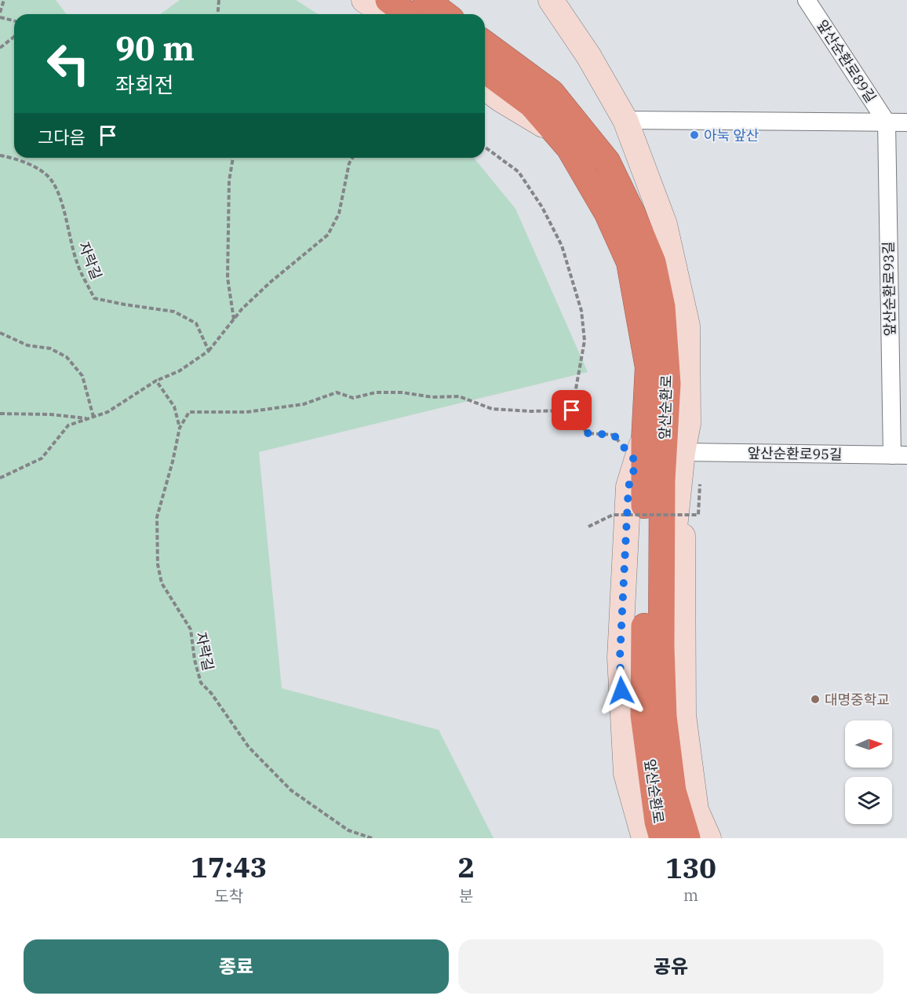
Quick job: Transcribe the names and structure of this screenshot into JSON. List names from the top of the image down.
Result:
{
  "streets": {
    "highway": ["앞산순환로"],
    "street": ["앞산순환로89길", "앞산순환로93길", "앞산순환로95길"],
    "path": ["자락길"]
  },
  "crossings": [
    ["앞산순환로89길", "앞산순환로93길"],
    ["앞산순환로93길", "앞산순환로95길"]
  ],
  "places": ["아눅 앞산", "대명중학교"],
  "north": "right",
  "page": {
    "turn": ["90 m", "좌회전"],
    "then": "그다음",
    "eta": [
      "17:43",
      "도착",
      "2",
      "분",
      "130",
      "m"
    ],
    "buttons": ["종료", "공유"]
  }
}
